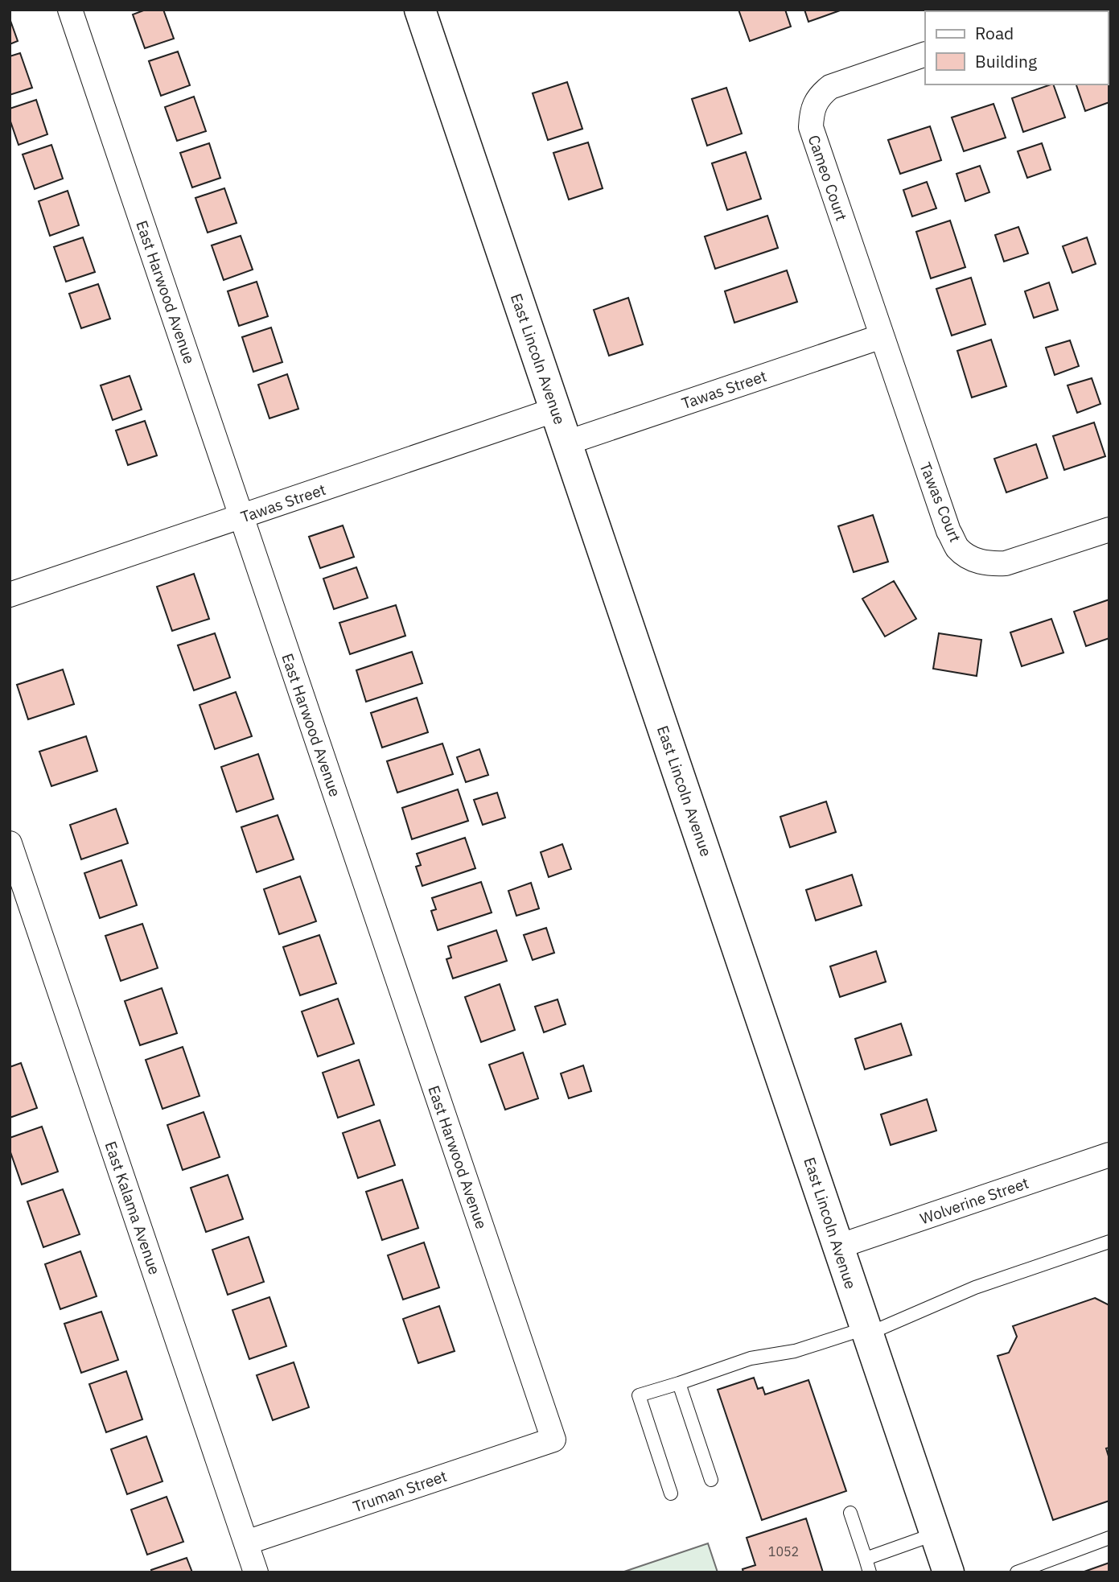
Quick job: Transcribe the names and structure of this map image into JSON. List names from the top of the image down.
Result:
{
  "streets": {
    "street": [
      "Cameo Court",
      "East Harwood Avenue",
      "East Lincoln Avenue",
      "Tawas Street",
      "Tawas Court",
      "Wolverine Street",
      "East Kalama Avenue",
      "Truman Street"
    ]
  },
  "crossings": [
    ["Cameo Court", "Tawas Street"],
    ["Cameo Court", "Tawas Court"],
    ["East Harwood Avenue", "Tawas Street"],
    ["East Harwood Avenue", "Truman Street"],
    ["East Lincoln Avenue", "Tawas Street"],
    ["East Lincoln Avenue", "Wolverine Street"],
    ["Tawas Street", "Tawas Court"],
    ["East Kalama Avenue", "Truman Street"]
  ],
  "house_numbers": ["1052"],
  "legend": ["Road", "Building"]
}
